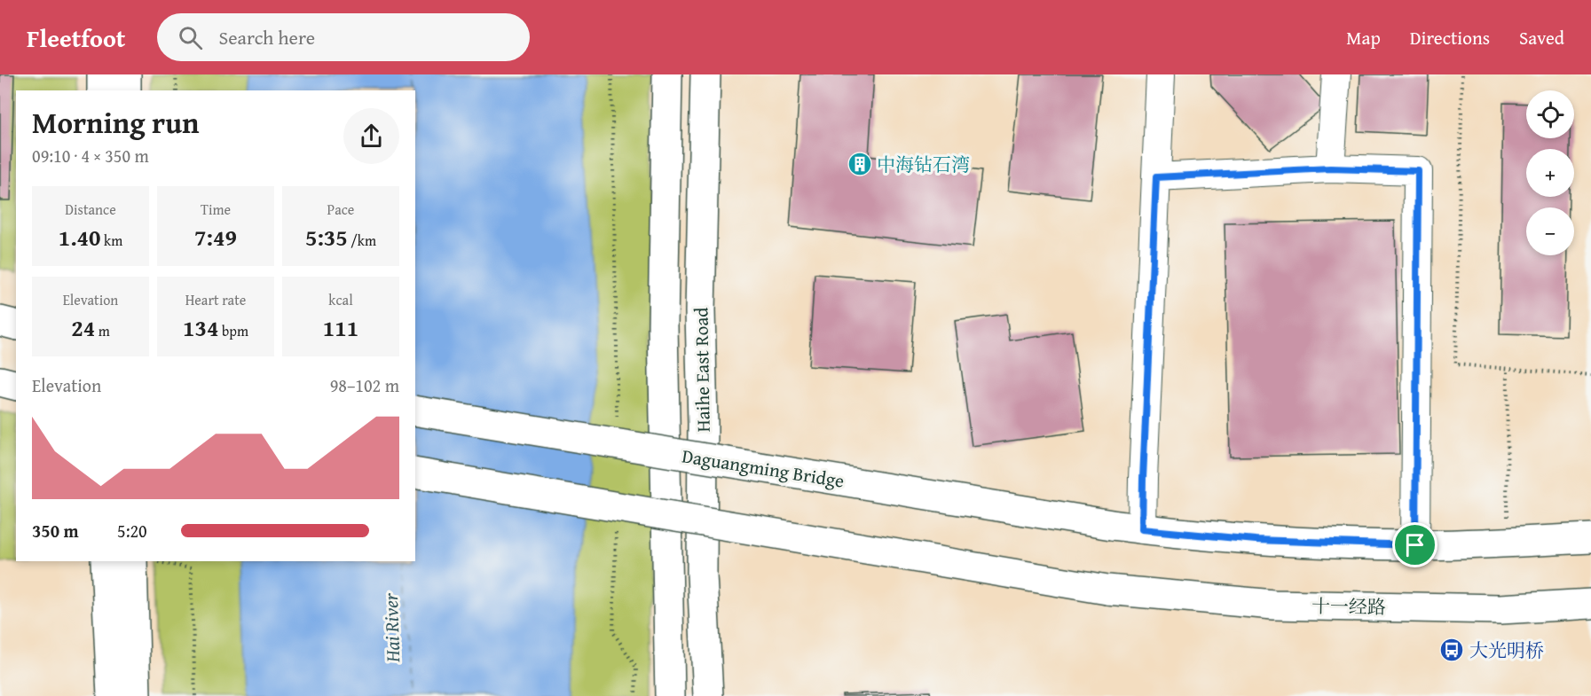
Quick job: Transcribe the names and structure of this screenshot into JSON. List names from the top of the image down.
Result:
{
  "streets": {
    "main road": ["Haihe East Road", "Daguangming Bridge", "十一经路"]
  },
  "water": ["Hai River"],
  "places": {
    "building": ["中海钻石湾"],
    "bus stop": ["大光明桥"]
  },
  "page": {
    "header": "Fleetfoot",
    "search": "Search here",
    "nav": ["Map", "Directions", "Saved"],
    "map_buttons": ["+", "−"],
    "heading": ["Morning run", "09:10 · 4 × 350 m"],
    "stats": [
      ["Distance", "1.40 km"],
      ["Time", "7:49"],
      ["Pace", "5:35 /km"],
      ["Elevation", "24 m"],
      ["Heart rate", "134 bpm"],
      ["kcal", "111"]
    ],
    "chart": ["Elevation", "98–102 m"],
    "list": [
      {
        "name": "350 m",
        "note": "5:20"
      }
    ]
  }
}
